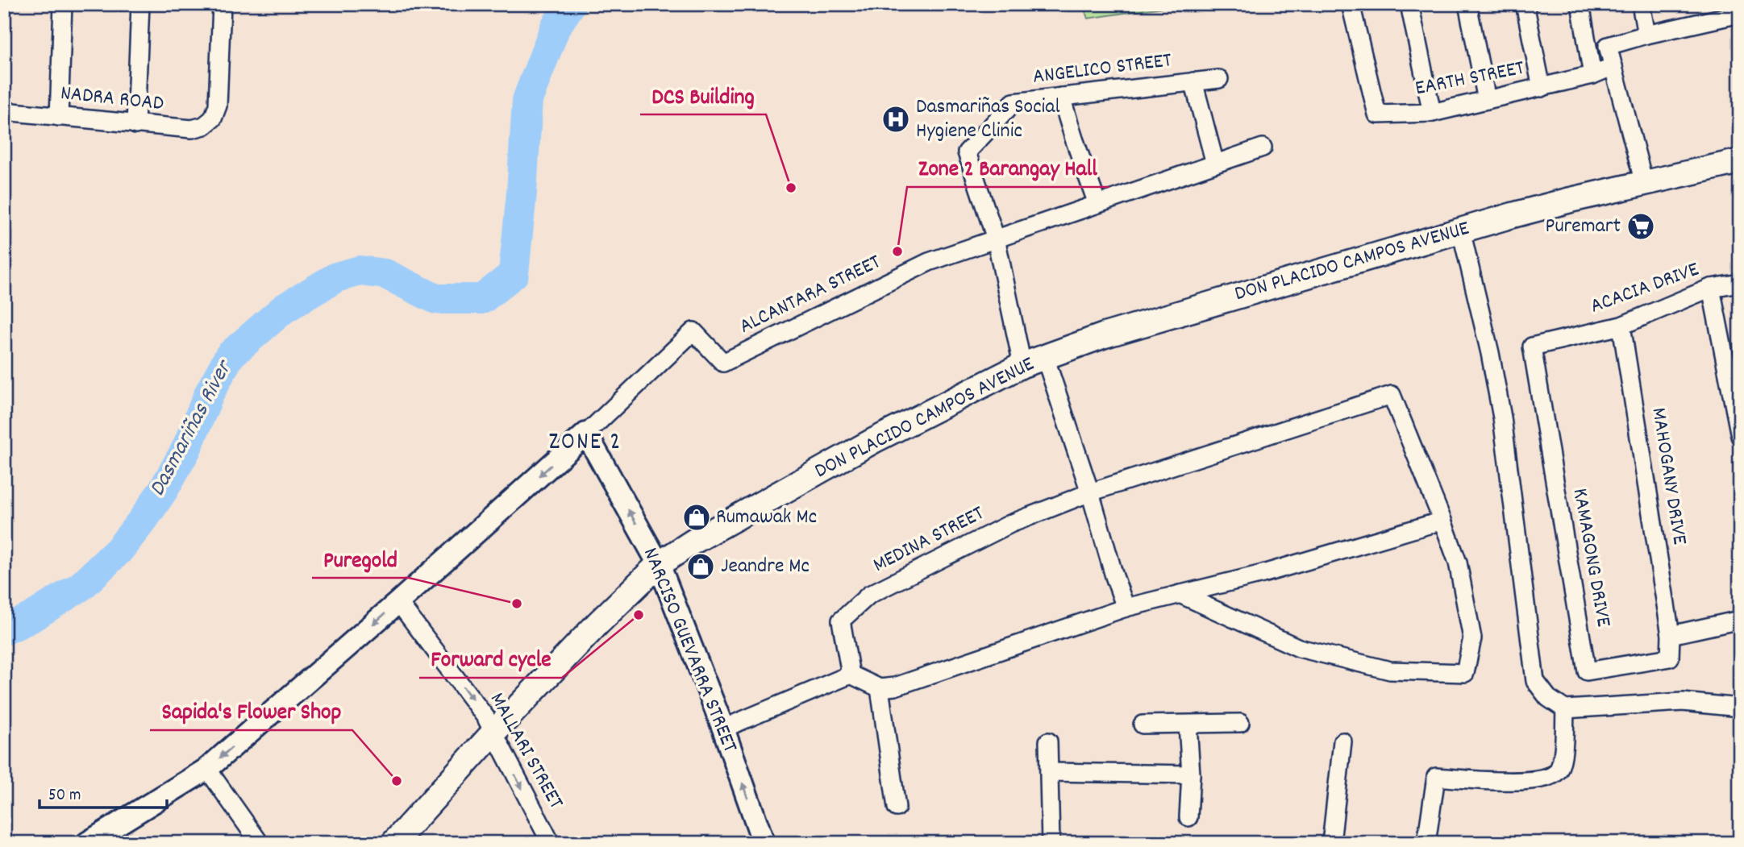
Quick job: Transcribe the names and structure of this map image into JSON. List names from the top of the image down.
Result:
{
  "streets": {
    "main road": ["DON PLACIDO CAMPOS AVENUE"],
    "street": [
      "ANGELICO STREET",
      "EARTH STREET",
      "NADRA ROAD",
      "ACACIA DRIVE",
      "ALCANTARA STREET",
      "MAHOGANY DRIVE",
      "MEDINA STREET",
      "KAMAGONG DRIVE",
      "NARCISO GUEVARRA STREET",
      "MALLARI STREET"
    ]
  },
  "crossings": [
    ["ANGELICO STREET", "ALCANTARA STREET"],
    ["DON PLACIDO CAMPOS AVENUE", "NARCISO GUEVARRA STREET"],
    ["DON PLACIDO CAMPOS AVENUE", "MALLARI STREET"],
    ["ACACIA DRIVE", "MAHOGANY DRIVE"],
    ["ACACIA DRIVE", "KAMAGONG DRIVE"],
    ["ALCANTARA STREET", "NARCISO GUEVARRA STREET"],
    ["MAHOGANY DRIVE", "KAMAGONG DRIVE"]
  ],
  "one_way": ["MALLARI STREET"],
  "districts": ["ZONE 2"],
  "water": ["Dasmariñas River"],
  "places": {
    "hospital": ["Dasmariñas Social Hygiene Clinic"],
    "other": [
      "DCS Building",
      "Zone 2 Barangay Hall",
      "Puregold",
      "Forward cycle",
      "Sapida's Flower Shop"
    ],
    "supermarket": ["Puremart"],
    "shop": ["Rumawak Mc", "Jeandre Mc"]
  },
  "scale_bar": "50 m"
}
